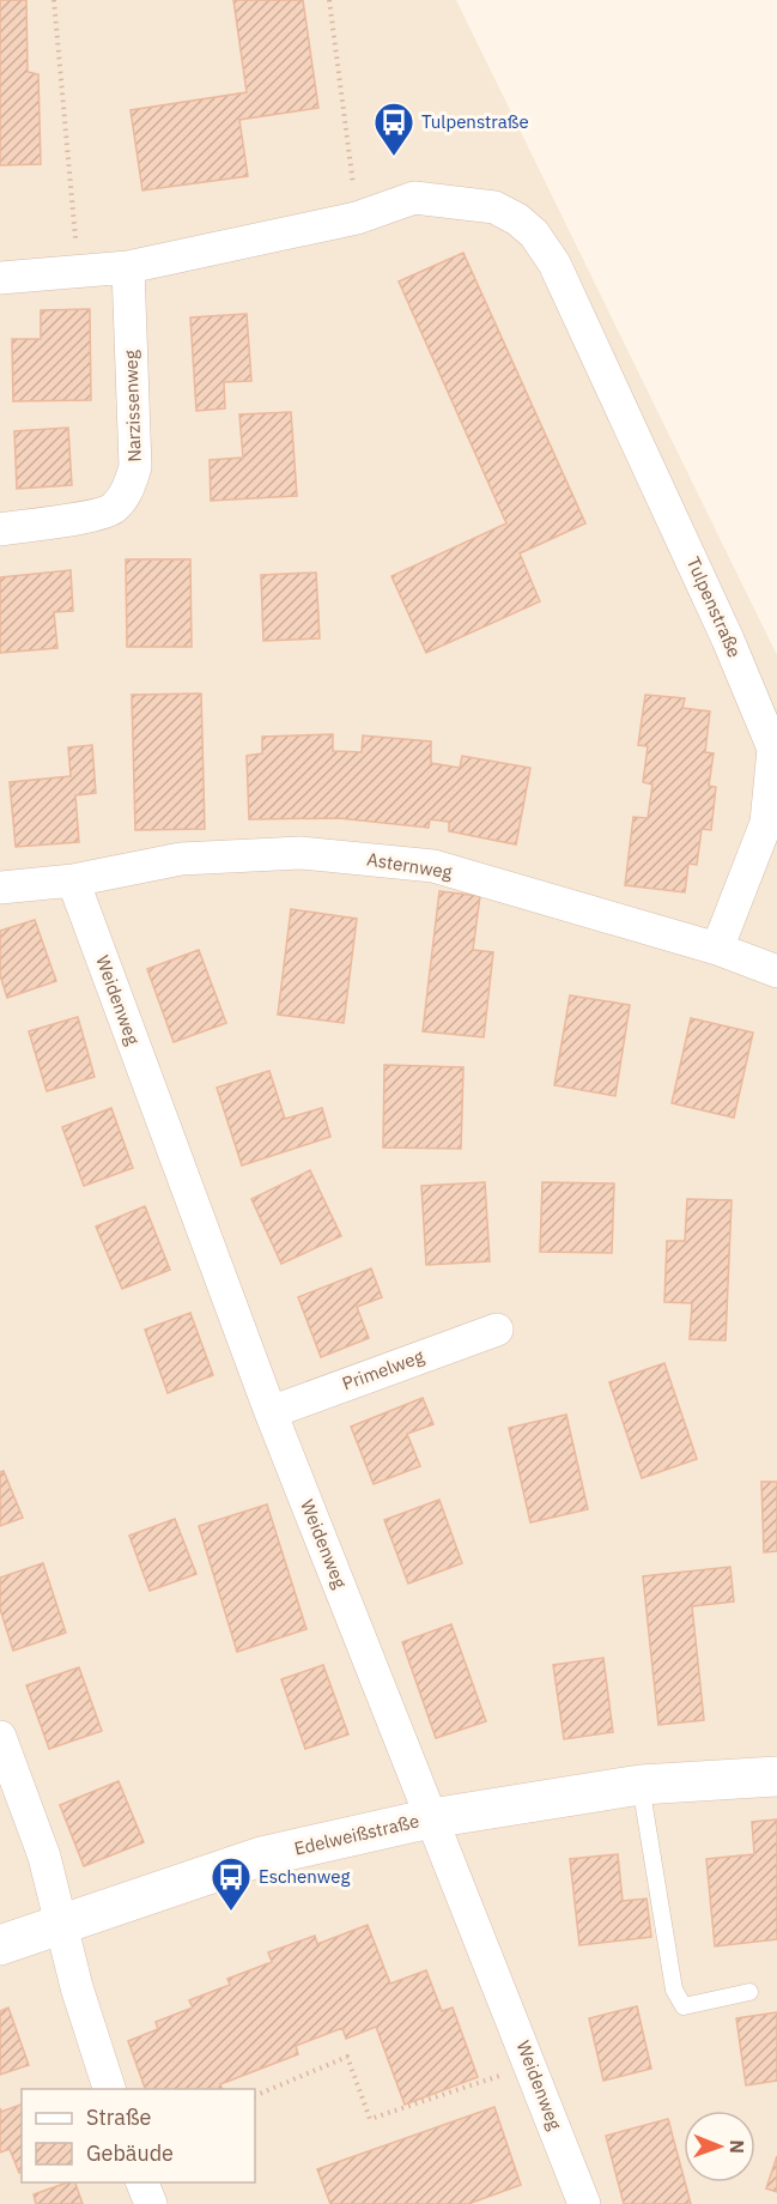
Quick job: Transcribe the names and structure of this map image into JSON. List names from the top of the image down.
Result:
{
  "streets": {
    "street": [
      "Narzissenweg",
      "Tulpenstraße",
      "Asternweg",
      "Weidenweg",
      "Primelweg",
      "Edelweißstraße"
    ]
  },
  "crossings": [
    ["Narzissenweg", "Tulpenstraße"],
    ["Tulpenstraße", "Asternweg"],
    ["Asternweg", "Weidenweg"],
    ["Weidenweg", "Primelweg"],
    ["Weidenweg", "Edelweißstraße"]
  ],
  "places": {
    "bus stop": ["Tulpenstraße", "Eschenweg"]
  },
  "legend": ["Straße", "Gebäude"],
  "north": "right"
}
